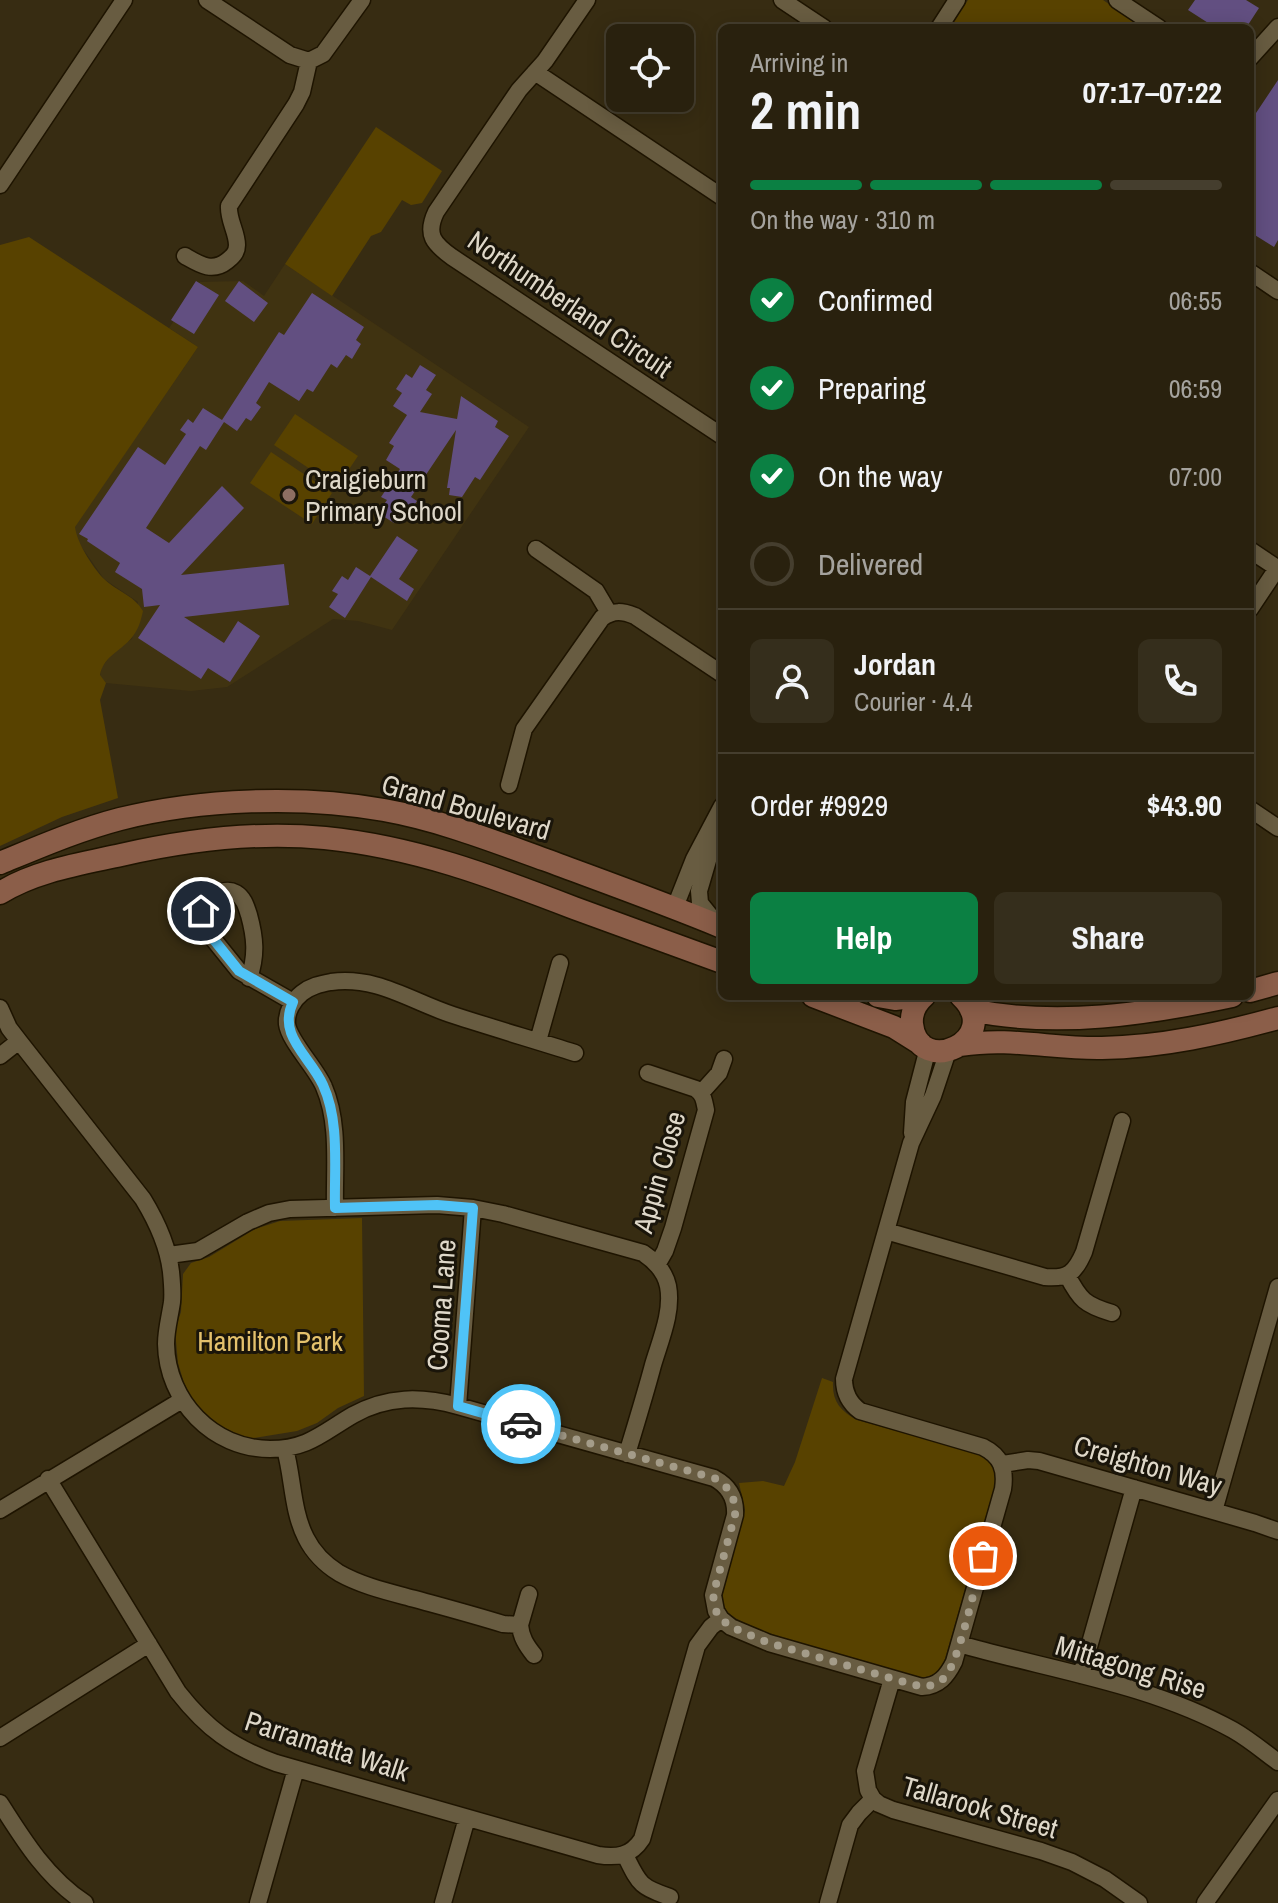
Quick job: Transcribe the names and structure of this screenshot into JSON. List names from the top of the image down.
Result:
{
  "streets": {
    "street": [
      "Northumberland Circuit",
      "Grand Boulevard",
      "Appin Close",
      "Cooma Lane",
      "Creighton Way",
      "Mittagong Rise",
      "Parramatta Walk",
      "Tallarook Street"
    ]
  },
  "parks": ["Hamilton Park"],
  "places": ["Craigieburn Primary School"],
  "page": {
    "heading": ["2 min", "Arriving in", "07:17–07:22"],
    "panel": [
      "Jordan",
      "Courier · 4.4",
      "Order #9929",
      "$43.90"
    ],
    "bar": "On the way · 310 m",
    "list": [
      ["Confirmed", "06:55"],
      ["Preparing", "06:59"],
      ["On the way", "07:00"],
      "Delivered"
    ],
    "buttons": ["Help", "Share"]
  }
}
